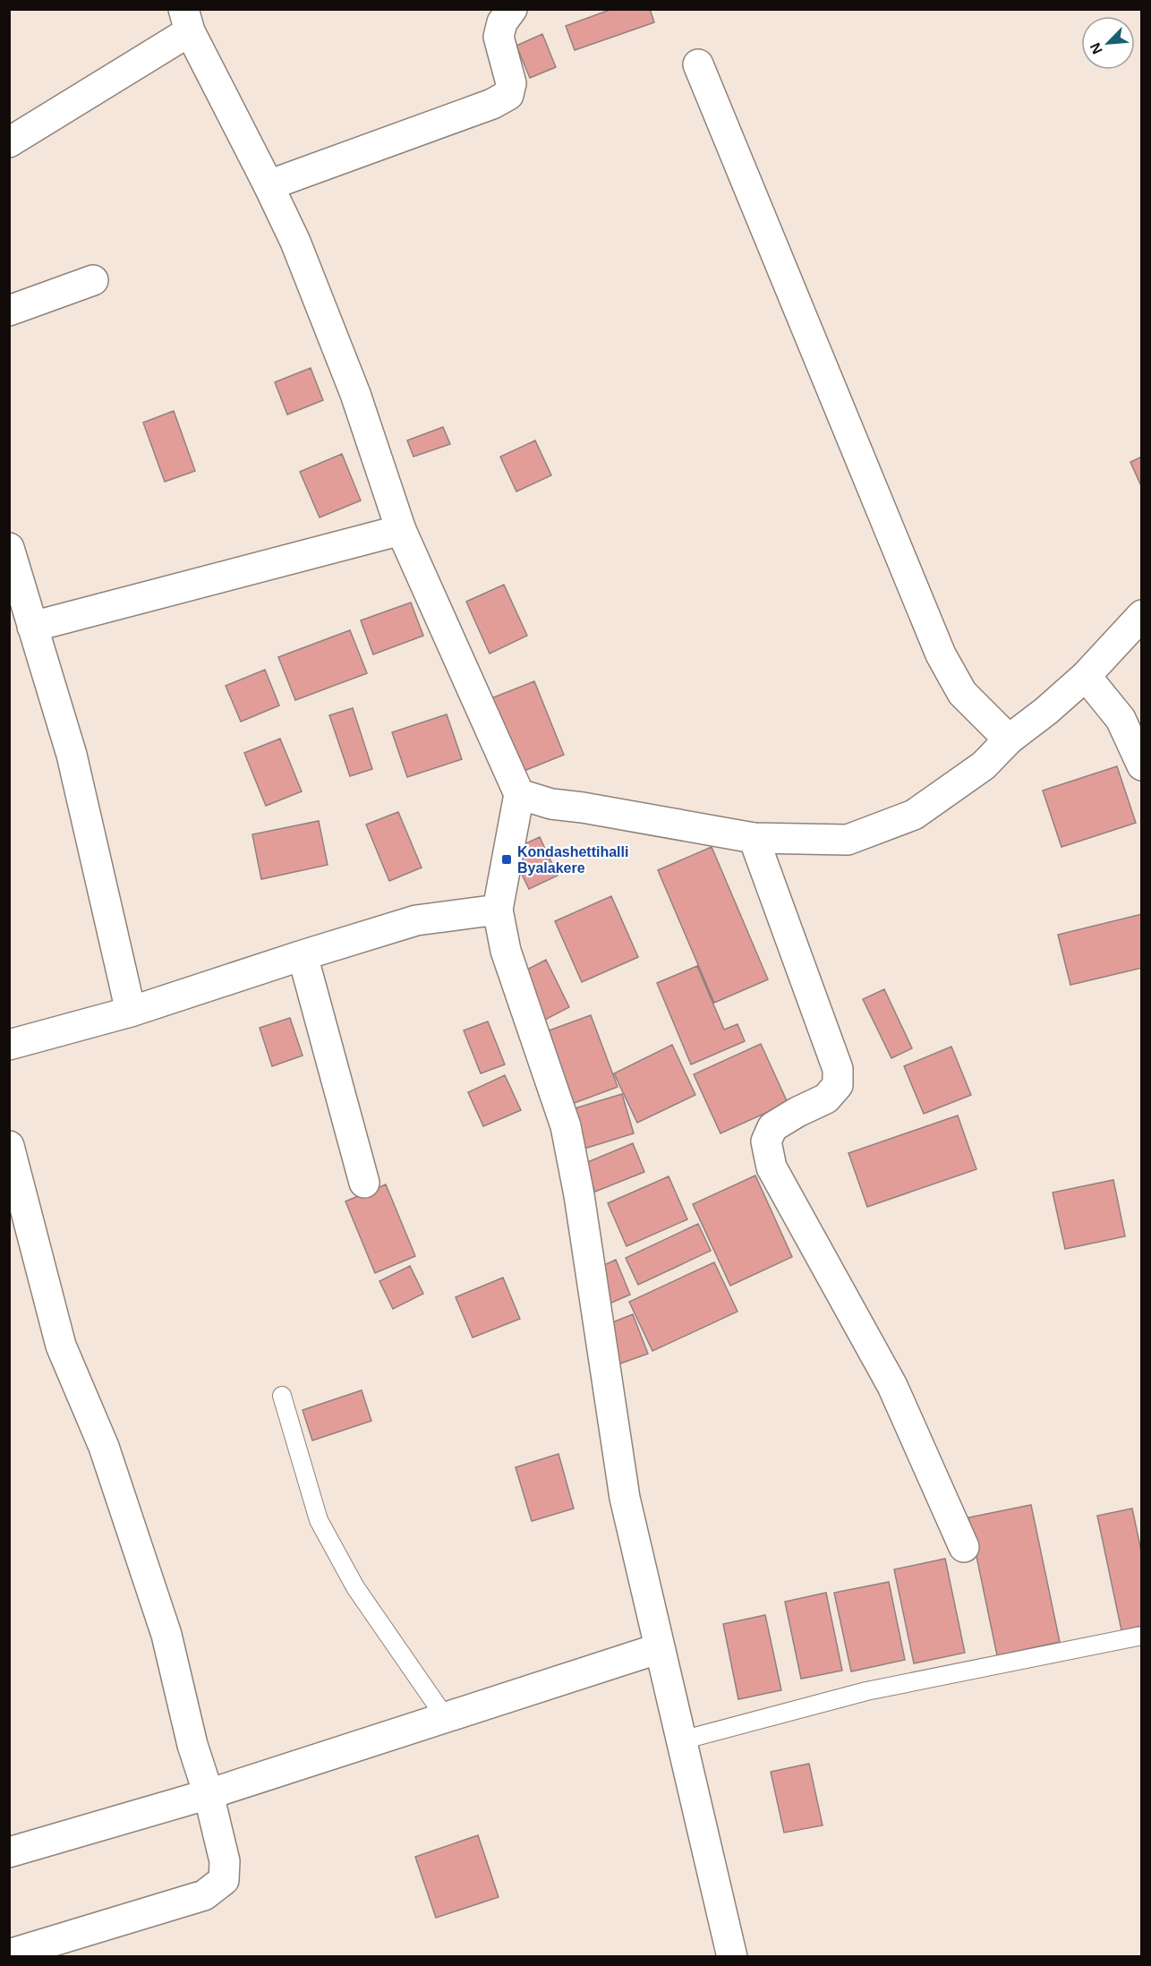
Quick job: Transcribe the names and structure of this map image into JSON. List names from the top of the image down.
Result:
{
  "places": {
    "transit": ["Kondashettihalli Byalakere"]
  },
  "north": "bottom left"
}
